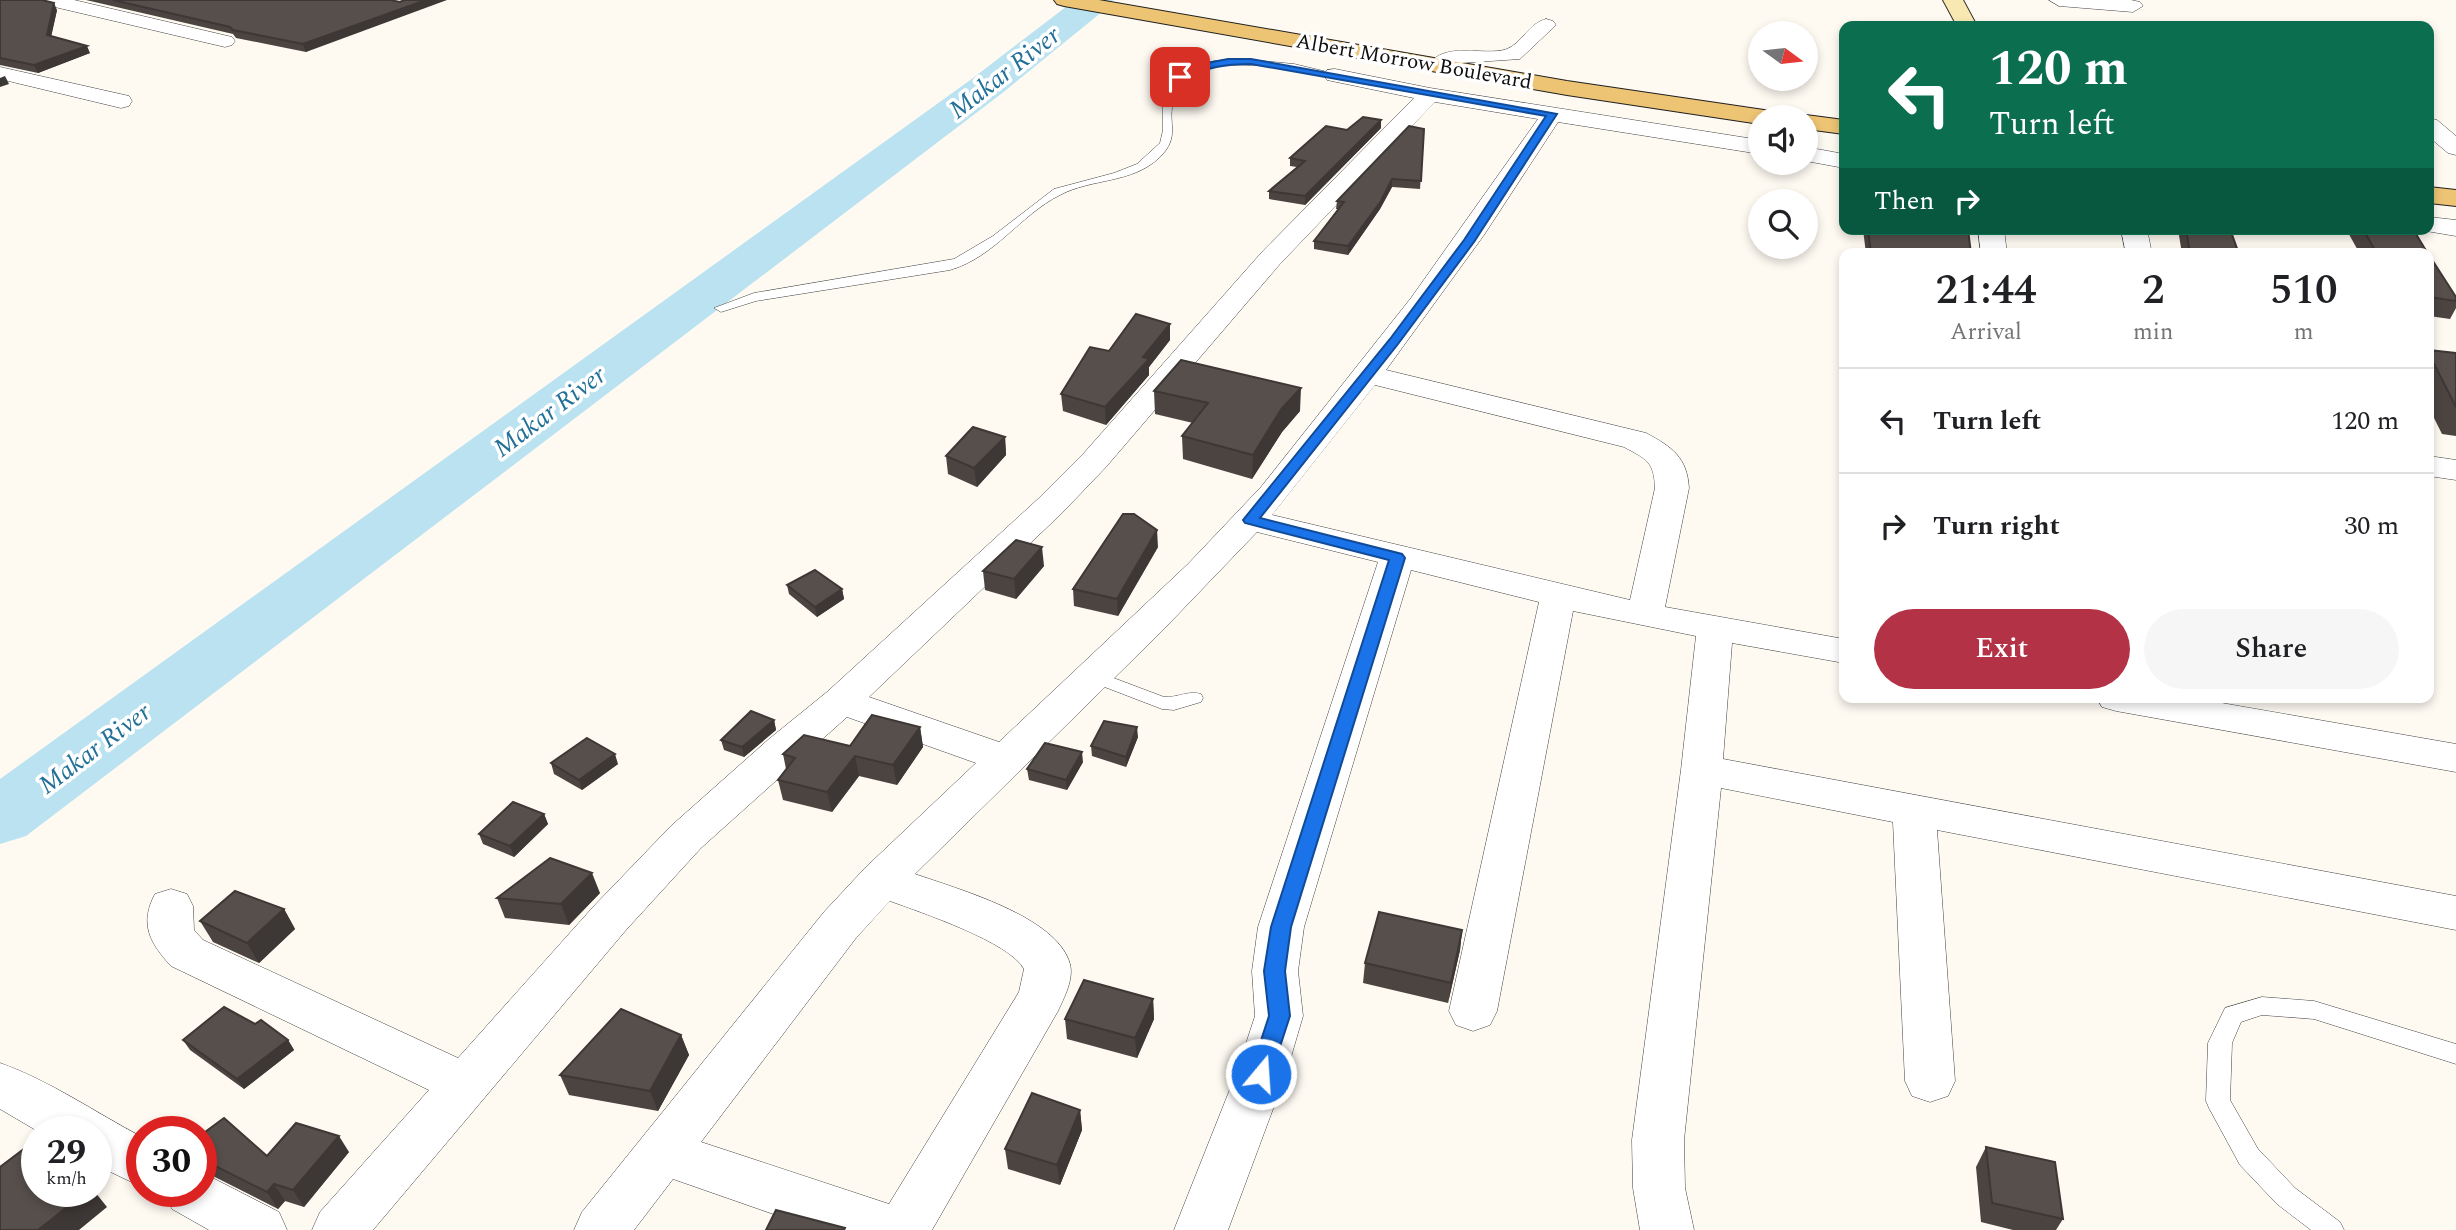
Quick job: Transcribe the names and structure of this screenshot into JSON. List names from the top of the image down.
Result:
{
  "streets": {
    "main road": ["Albert Morrow Boulevard"]
  },
  "water": ["Makar River"],
  "north": "right",
  "page": {
    "turn": ["120 m", "Turn left"],
    "then": "Then",
    "eta": [
      "21:44",
      "Arrival",
      "2",
      "min",
      "510",
      "m"
    ],
    "list": [
      {
        "name": "Turn left",
        "value": "120 m"
      },
      {
        "name": "Turn right",
        "value": "30 m"
      }
    ],
    "buttons": ["Exit", "Share"],
    "speed": "29 km/h",
    "limit": "30"
  }
}
